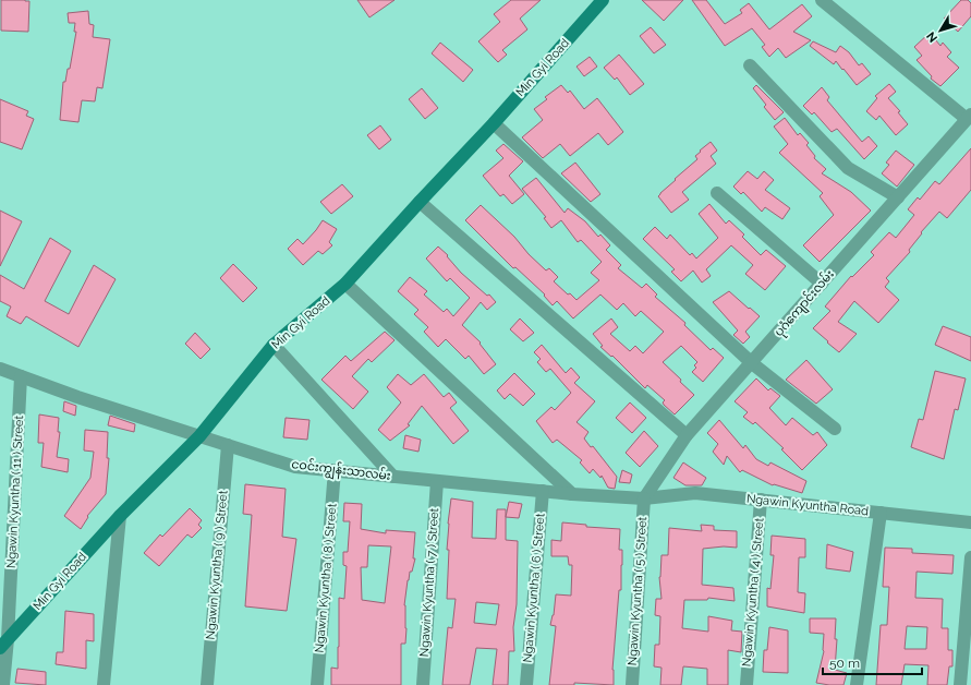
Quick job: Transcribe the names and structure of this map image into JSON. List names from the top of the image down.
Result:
{
  "streets": {
    "main road": ["Min Gyi Road"],
    "street": [
      "ပုဂံကျောင်းလမ်း",
      "ငဝင်းကျွန်းသာလမ်း",
      "Ngawin Kyuntha ( 11 ) Street",
      "Ngawin Kyuntha Road",
      "Ngawin Kyuntha ( 9 ) Street",
      "Ngawin Kyuntha ( 8 ) Street",
      "Ngawin Kyuntha ( 7 ) Street",
      "Ngawin Kyuntha ( 6 ) Street",
      "Ngawin Kyuntha ( 5 ) Street",
      "Ngawin Kyuntha ( 4 ) Street"
    ]
  },
  "crossings": [
    ["Min Gyi Road", "ငဝင်းကျွန်းသာလမ်း"],
    ["Min Gyi Road", "Ngawin Kyuntha ( 11 ) Street"],
    ["ပုဂံကျောင်းလမ်း", "ငဝင်းကျွန်းသာလမ်း"],
    ["ပုဂံကျောင်းလမ်း", "Ngawin Kyuntha Road"],
    ["ပုဂံကျောင်းလမ်း", "Ngawin Kyuntha ( 5 ) Street"],
    ["ငဝင်းကျွန်းသာလမ်း", "Ngawin Kyuntha ( 11 ) Street"],
    ["ငဝင်းကျွန်းသာလမ်း", "Ngawin Kyuntha Road"],
    ["ငဝင်းကျွန်းသာလမ်း", "Ngawin Kyuntha ( 9 ) Street"],
    ["ငဝင်းကျွန်းသာလမ်း", "Ngawin Kyuntha ( 8 ) Street"],
    ["ငဝင်းကျွန်းသာလမ်း", "Ngawin Kyuntha ( 7 ) Street"],
    ["ငဝင်းကျွန်းသာလမ်း", "Ngawin Kyuntha ( 6 ) Street"],
    ["ငဝင်းကျွန်းသာလမ်း", "Ngawin Kyuntha ( 5 ) Street"],
    ["Ngawin Kyuntha Road", "Ngawin Kyuntha ( 5 ) Street"],
    ["Ngawin Kyuntha Road", "Ngawin Kyuntha ( 4 ) Street"]
  ],
  "scale_bar": "50 m",
  "north": "bottom left"
}
